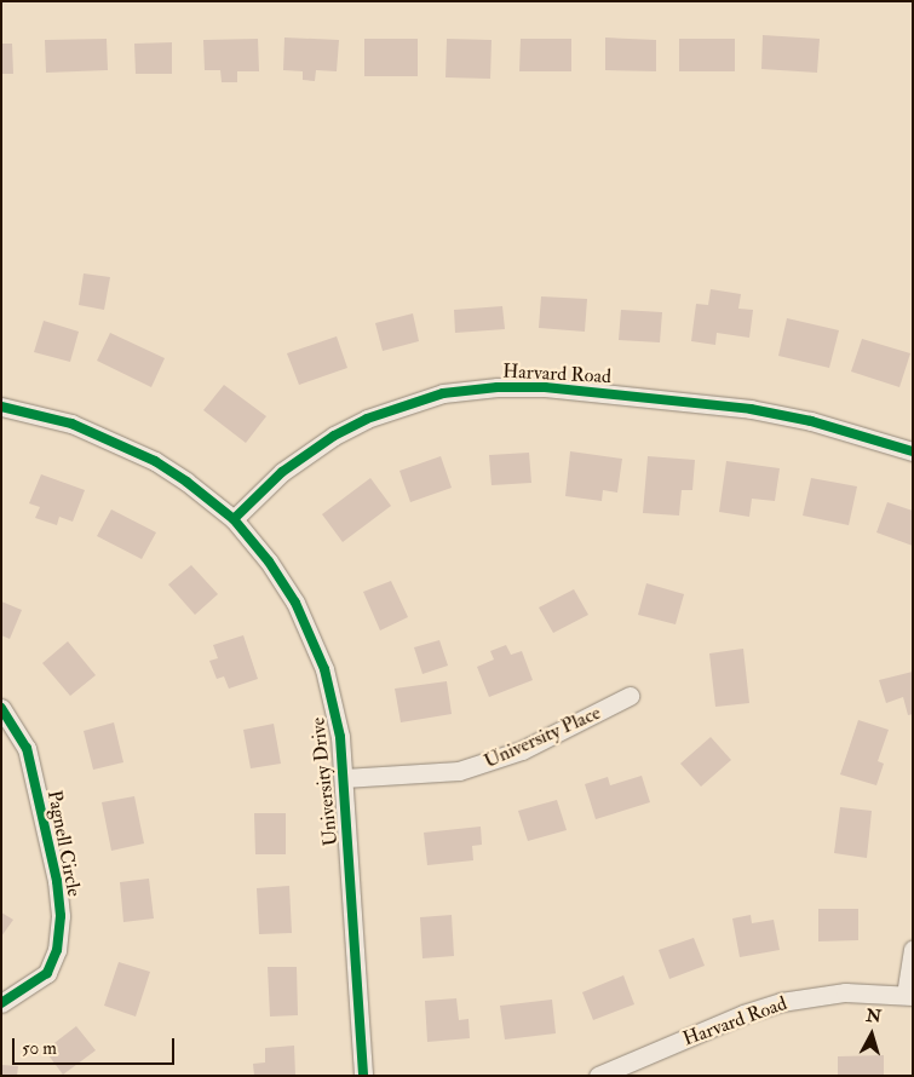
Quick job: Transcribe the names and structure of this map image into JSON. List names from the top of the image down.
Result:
{
  "streets": {
    "street": [
      "Harvard Road",
      "University Place",
      "University Drive",
      "Pagnell Circle"
    ]
  },
  "crossings": [
    ["Harvard Road", "University Drive"],
    ["University Place", "University Drive"]
  ],
  "scale_bar": "50 m",
  "north": "top"
}
